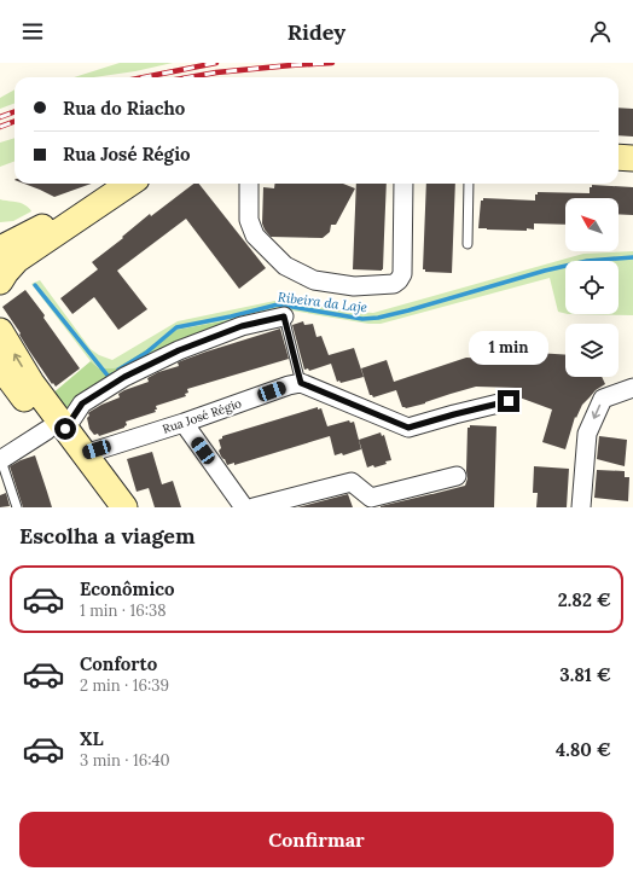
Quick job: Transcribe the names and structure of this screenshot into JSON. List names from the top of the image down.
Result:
{
  "streets": {
    "street": ["Rua José Régio"]
  },
  "water": ["Ribeira da Laje"],
  "north": "top left",
  "page": {
    "header": "Ridey",
    "banner": ["Rua do Riacho", "Rua José Régio"],
    "bubble": "1 min",
    "heading": "Escolha a viagem",
    "list": [
      {
        "name": "Econômico",
        "note": "1 min · 16:38",
        "value": "2.82 €"
      },
      {
        "name": "Conforto",
        "note": "2 min · 16:39",
        "value": "3.81 €"
      },
      {
        "name": "XL",
        "note": "3 min · 16:40",
        "value": "4.80 €"
      }
    ],
    "buttons": "Confirmar"
  }
}
